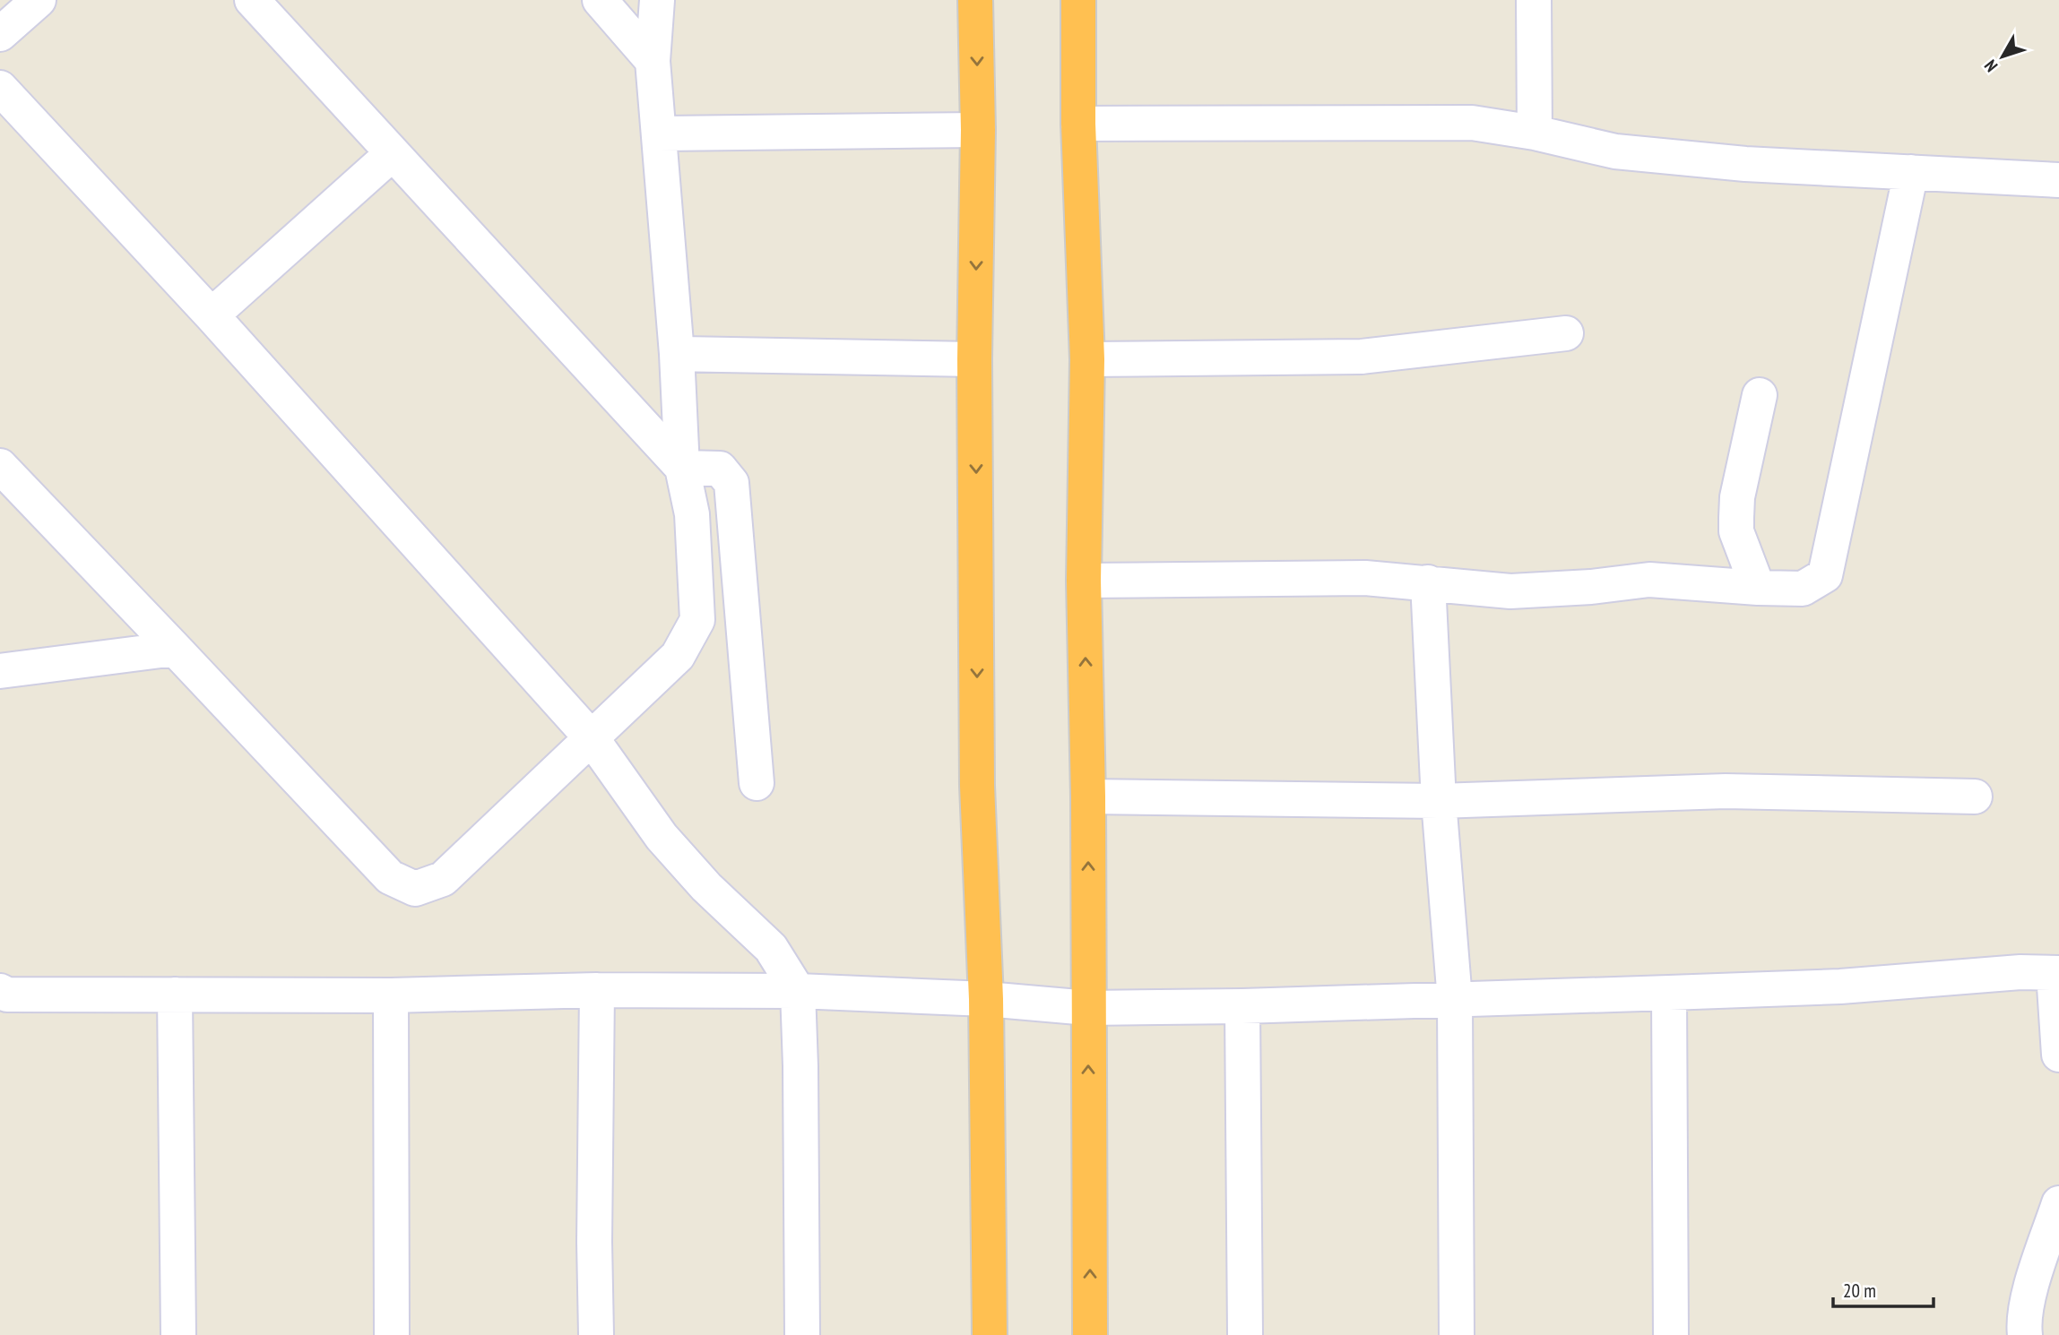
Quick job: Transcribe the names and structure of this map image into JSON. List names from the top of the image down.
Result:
{
  "scale_bar": "20 m",
  "north": "bottom left"
}
